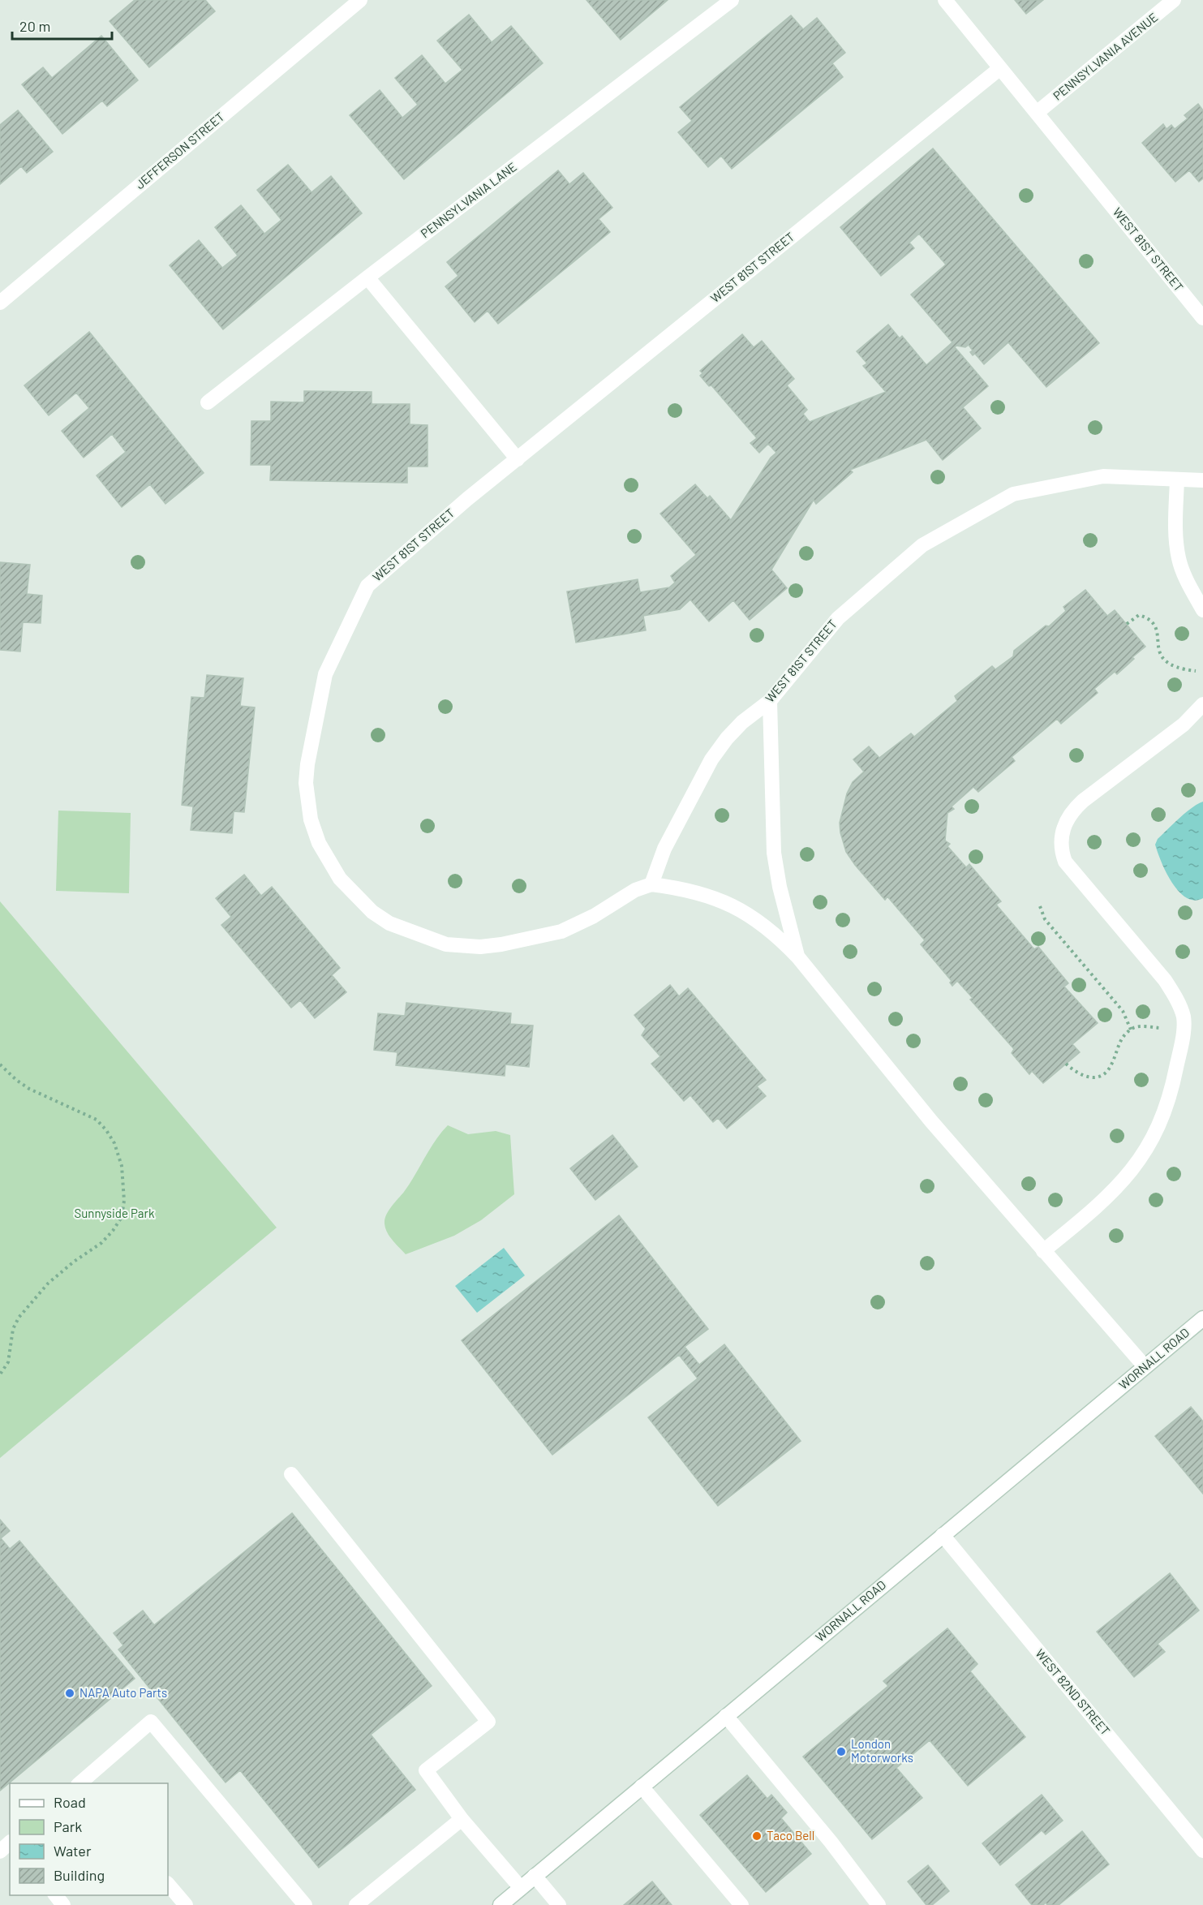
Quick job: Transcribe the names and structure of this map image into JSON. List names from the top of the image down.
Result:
{
  "streets": {
    "street": [
      "PENNSYLVANIA AVENUE",
      "JEFFERSON STREET",
      "PENNSYLVANIA LANE",
      "WEST 81ST STREET",
      "WORNALL ROAD",
      "WEST 82ND STREET"
    ]
  },
  "crossings": [
    ["PENNSYLVANIA AVENUE", "WEST 81ST STREET"],
    ["WORNALL ROAD", "WEST 82ND STREET"]
  ],
  "parks": ["Sunnyside Park"],
  "places": ["NAPA Auto Parts", "London Motorworks", "Taco Bell"],
  "legend": [
    "Road",
    "Park",
    "Water",
    "Building"
  ],
  "scale_bar": "20 m"
}
